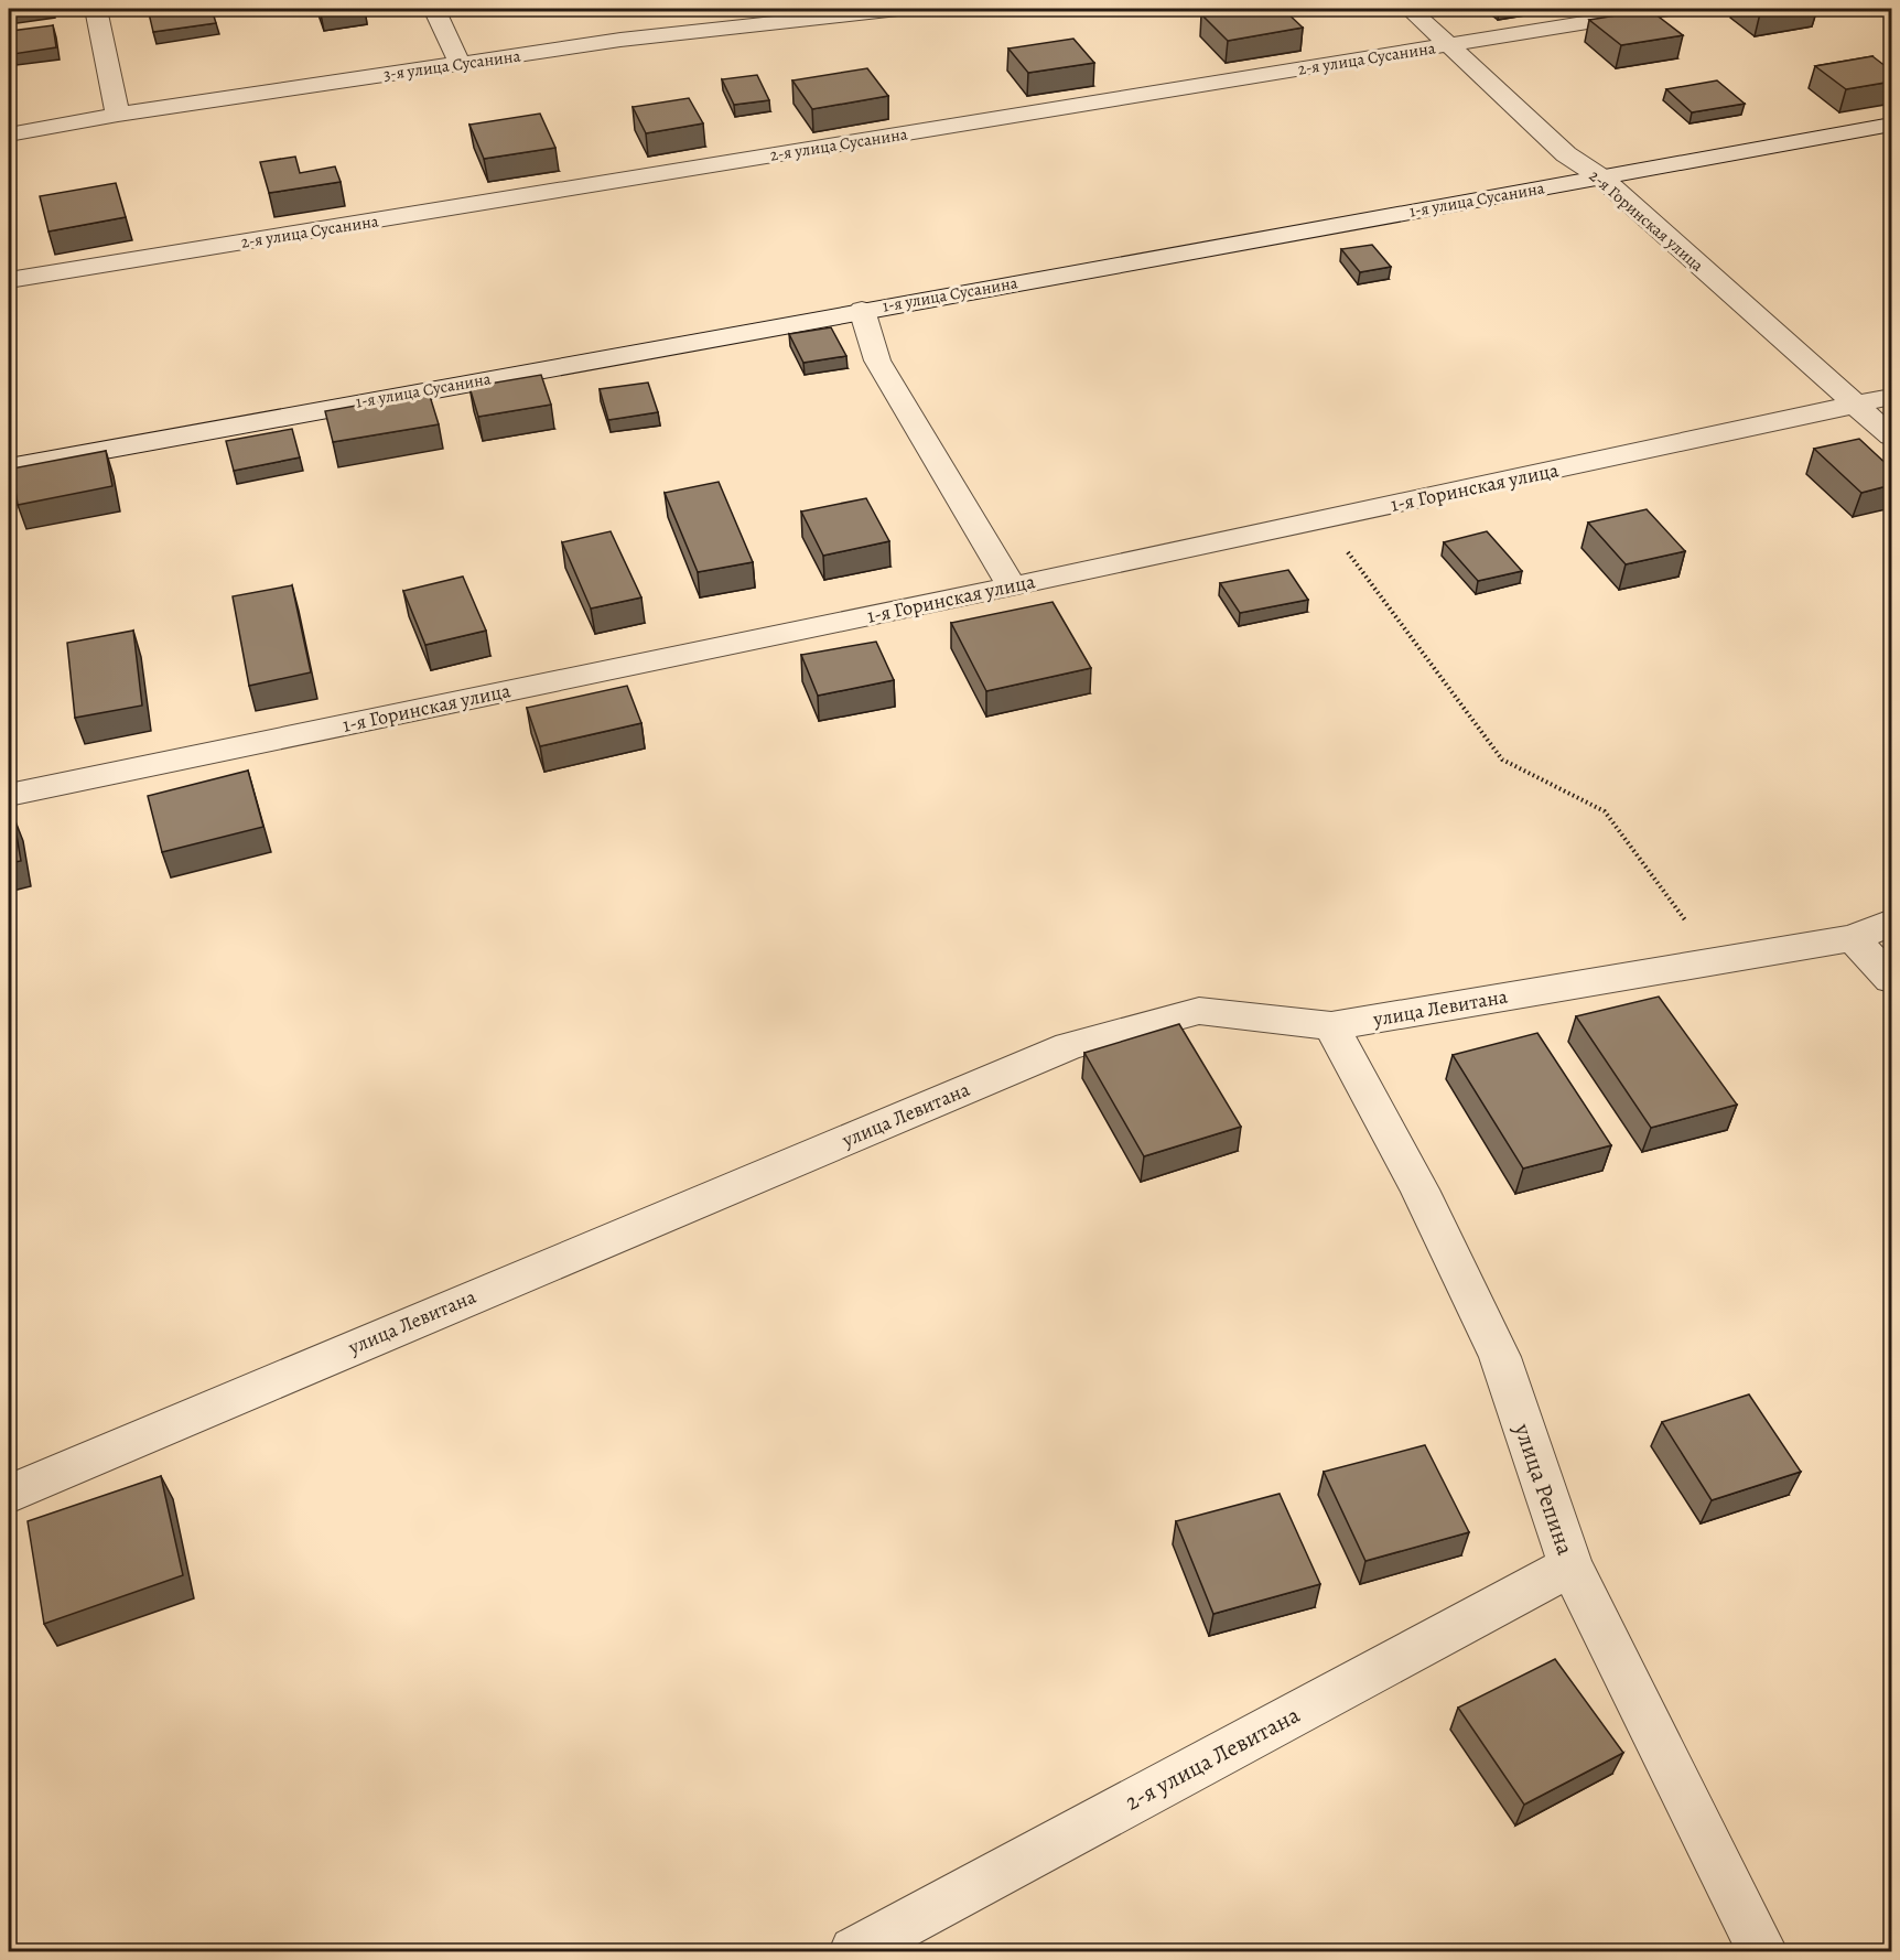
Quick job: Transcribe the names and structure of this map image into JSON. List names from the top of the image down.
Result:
{
  "streets": {
    "street": [
      "2-я улица Сусанина",
      "3-я улица Сусанина",
      "1-я улица Сусанина",
      "2-я Горинская улица",
      "1-я Горинская улица",
      "улица Левитана",
      "улица Репина",
      "2-я улица Левитана"
    ]
  },
  "crossings": [
    ["2-я улица Сусанина", "2-я Горинская улица"],
    ["1-я улица Сусанина", "2-я Горинская улица"],
    ["2-я Горинская улица", "1-я Горинская улица"],
    ["улица Левитана", "улица Репина"],
    ["улица Репина", "2-я улица Левитана"]
  ]
}
